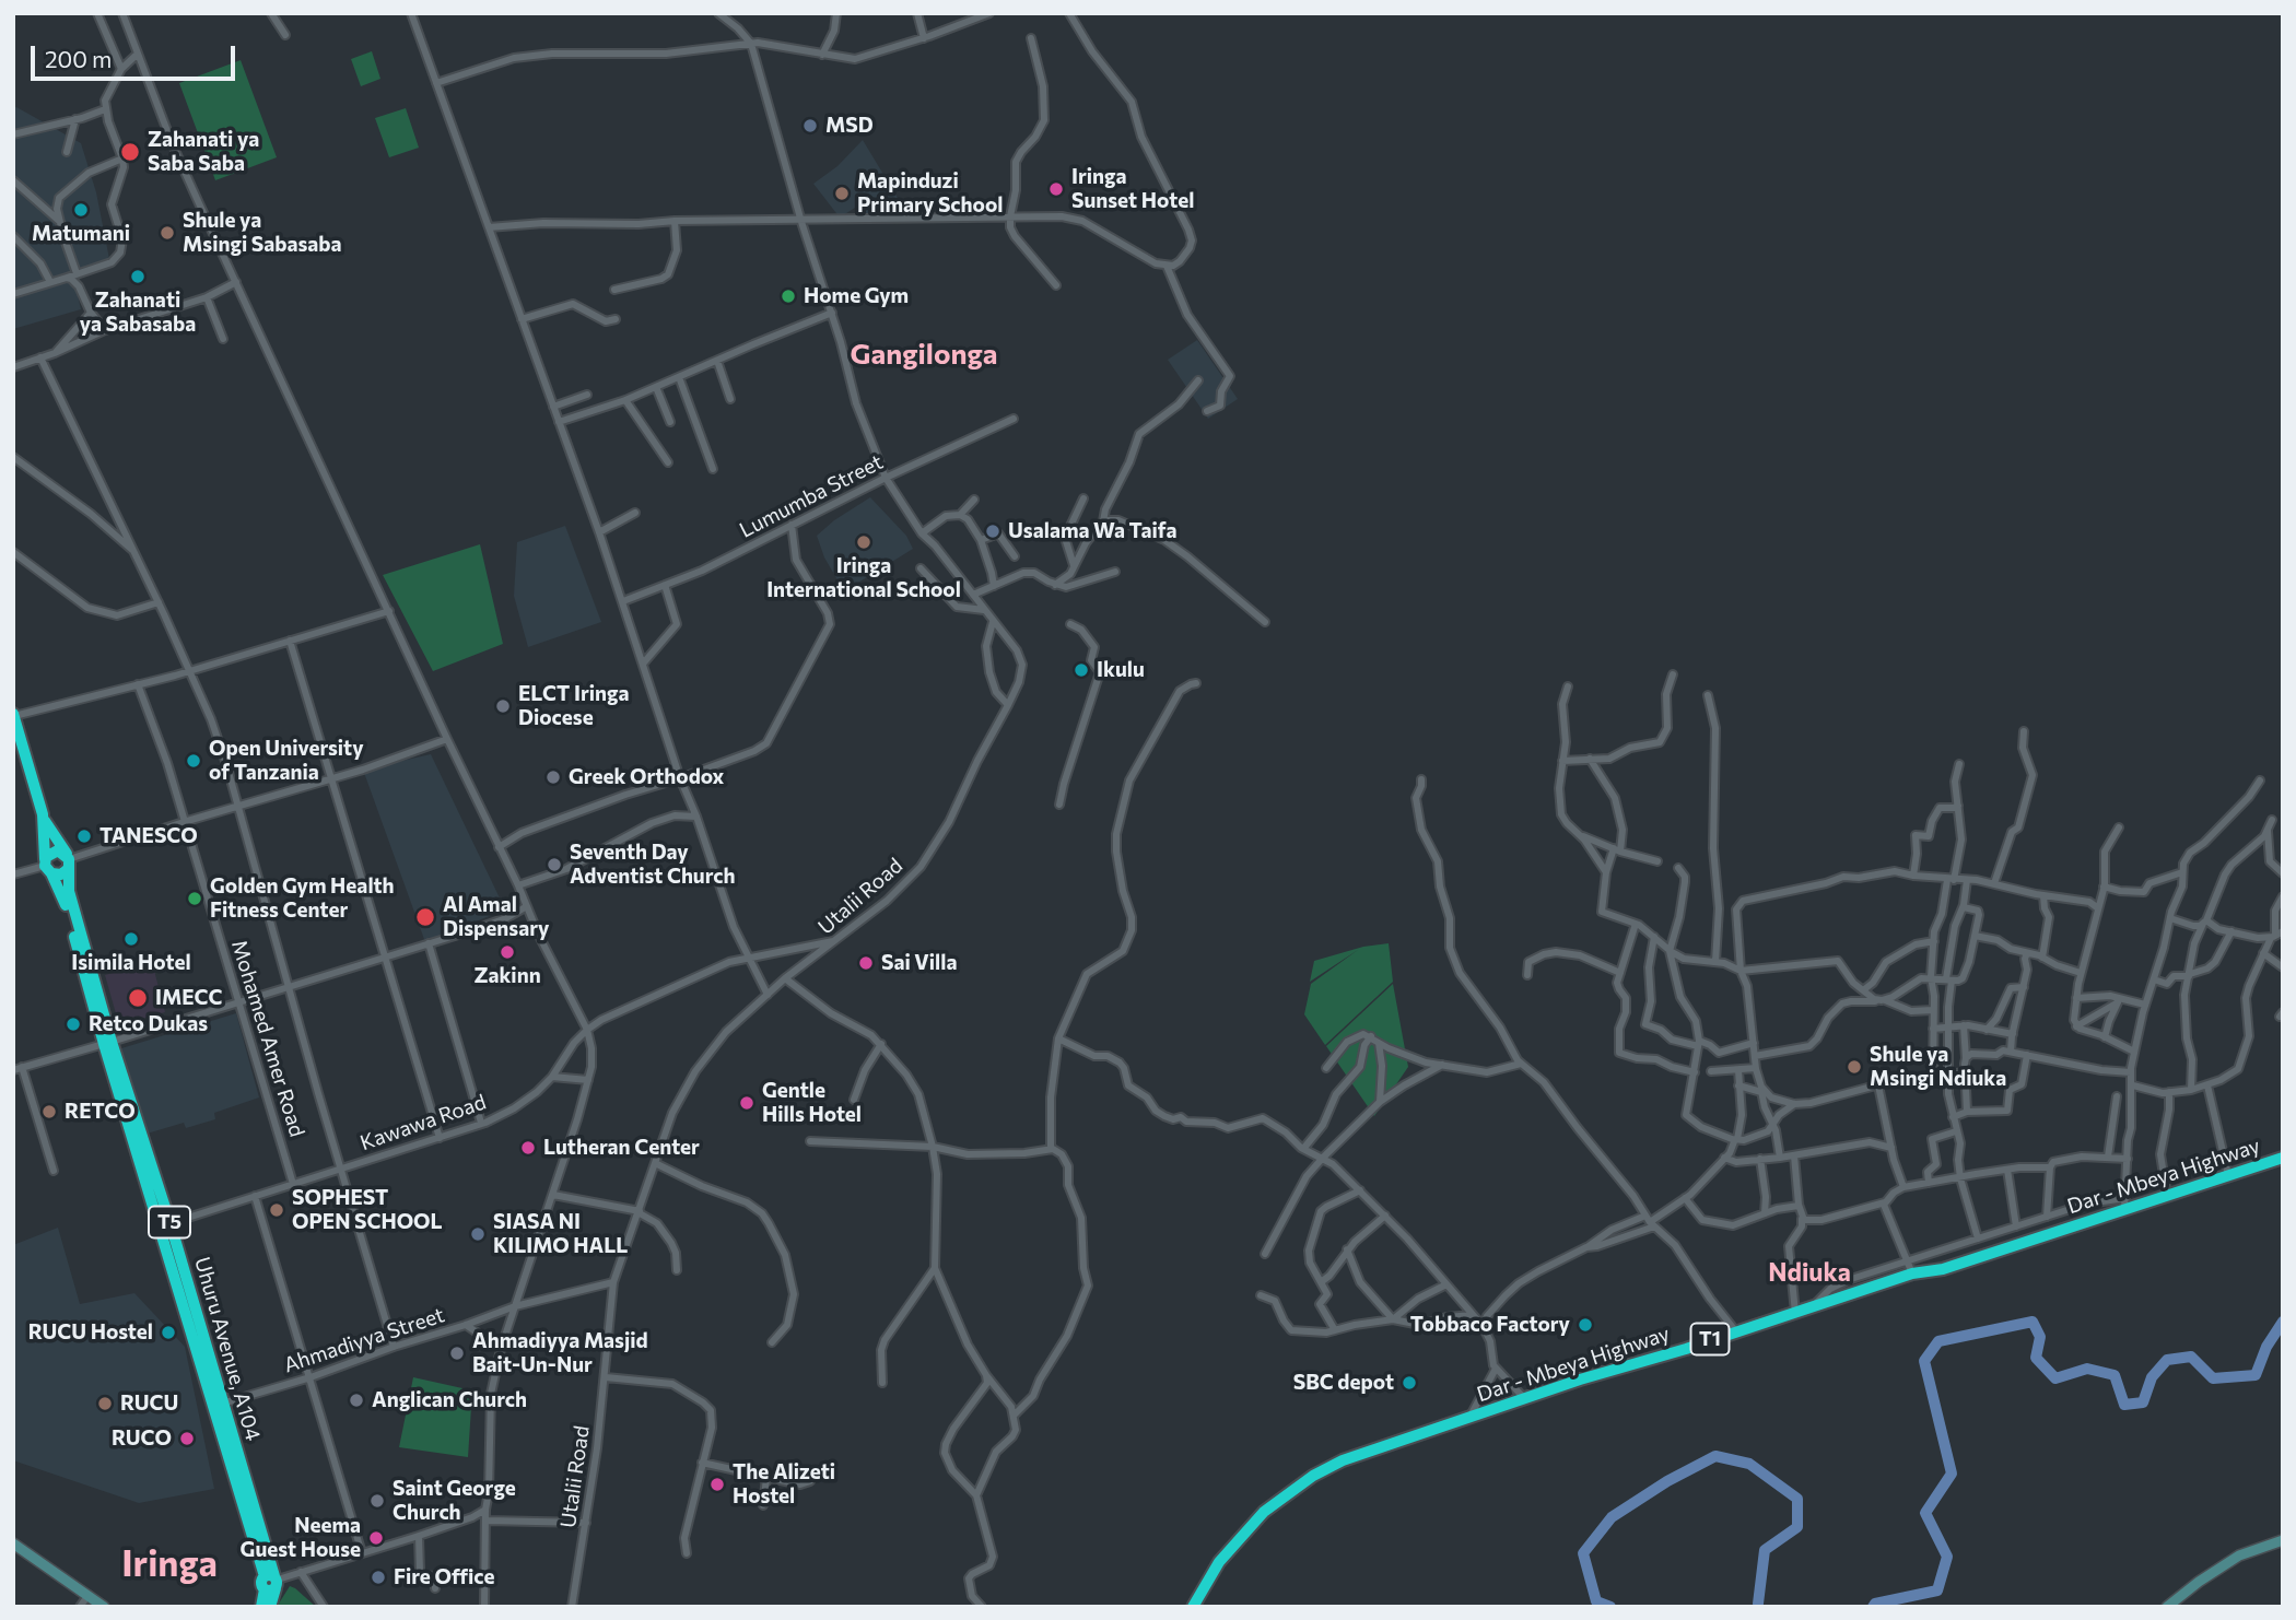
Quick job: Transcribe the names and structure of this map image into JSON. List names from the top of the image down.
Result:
{
  "streets": {
    "highway": [
      "Dar - Mbeya Highway",
      "T5",
      "T1",
      "Uhuru Avenue, A104"
    ],
    "street": [
      "Lumumba Street",
      "Utalii Road",
      "Mohamed Amer Road",
      "Kawawa Road",
      "Ahmadiyya Street"
    ]
  },
  "crossings": [
    ["Lumumba Street", "Utalii Road"],
    ["Utalii Road", "Kawawa Road"],
    ["Utalii Road", "Ahmadiyya Street"],
    ["Mohamed Amer Road", "Kawawa Road"],
    ["Kawawa Road", "Uhuru Avenue, A104"],
    ["T5", "Uhuru Avenue, A104"],
    ["Ahmadiyya Street", "Uhuru Avenue, A104"]
  ],
  "districts": ["Gangilonga", "Ndiuka", "Iringa"],
  "places": [
    "MSD",
    "Zahanati ya Saba Saba",
    "Iringa Sunset Hotel",
    "Mapinduzi Primary School",
    "Matumani",
    "Shule ya Msingi Sabasaba",
    "Zahanati ya Sabasaba",
    "Home Gym",
    "Usalama Wa Taifa",
    "Iringa International School",
    "Ikulu",
    "ELCT Iringa Diocese",
    "Open University of Tanzania",
    "Greek Orthodox",
    "TANESCO",
    "Seventh Day Adventist Church",
    "Golden Gym Health Fitness Center",
    "Al Amal Dispensary",
    "Isimila Hotel",
    "Zakinn",
    "Sai Villa",
    "IMECC",
    "Retco Dukas",
    "Shule ya Msingi Ndiuka",
    "Gentle Hills Hotel",
    "RETCO",
    "Lutheran Center",
    "SOPHEST OPEN SCHOOL",
    "SIASA NI KILIMO HALL",
    "Tobbaco Factory",
    "RUCU Hostel",
    "Ahmadiyya Masjid Bait-Un-Nur",
    "SBC depot",
    "Anglican Church",
    "RUCU",
    "RUCO",
    "The Alizeti Hostel",
    "Saint George Church",
    "Neema Guest House",
    "Fire Office"
  ],
  "scale_bar": "200 m"
}
